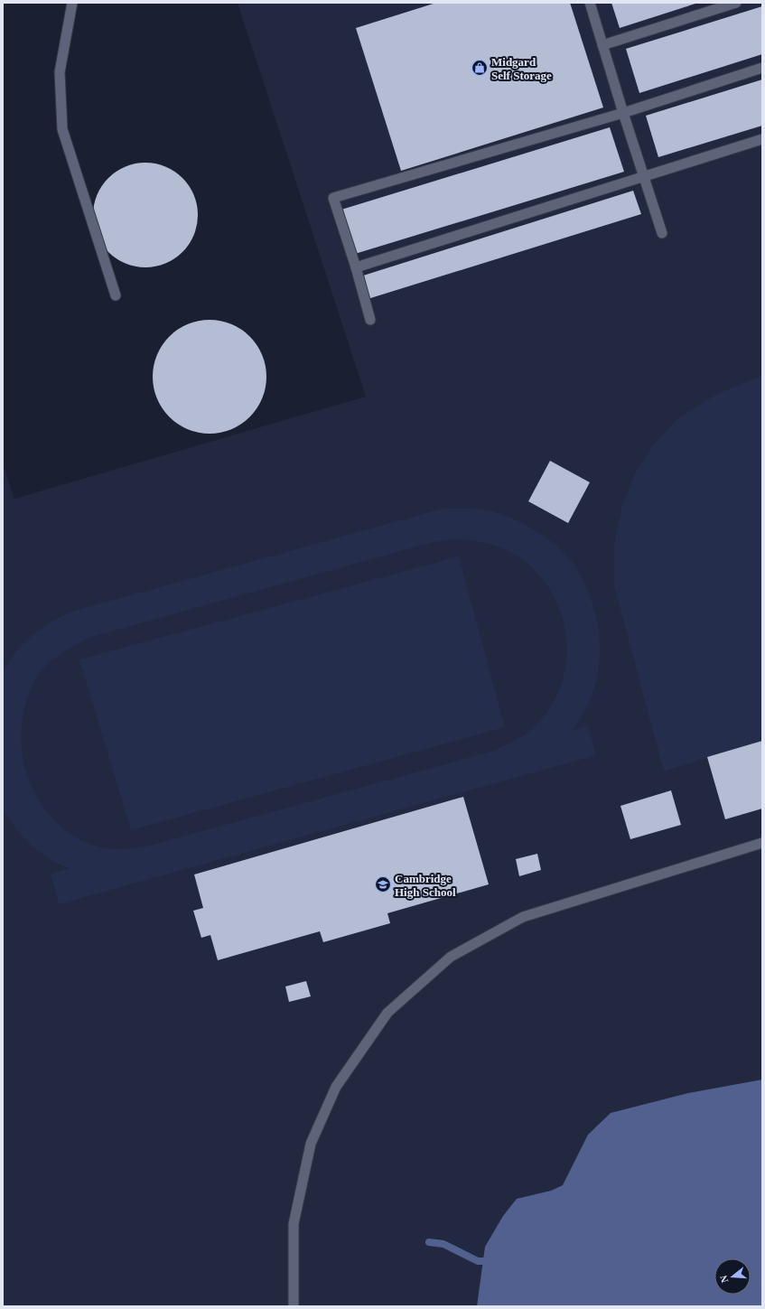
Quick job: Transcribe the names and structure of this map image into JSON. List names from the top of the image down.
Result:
{
  "places": {
    "shop": ["Midgard Self Storage"],
    "school or university": ["Cambridge High School"]
  },
  "north": "left"
}
